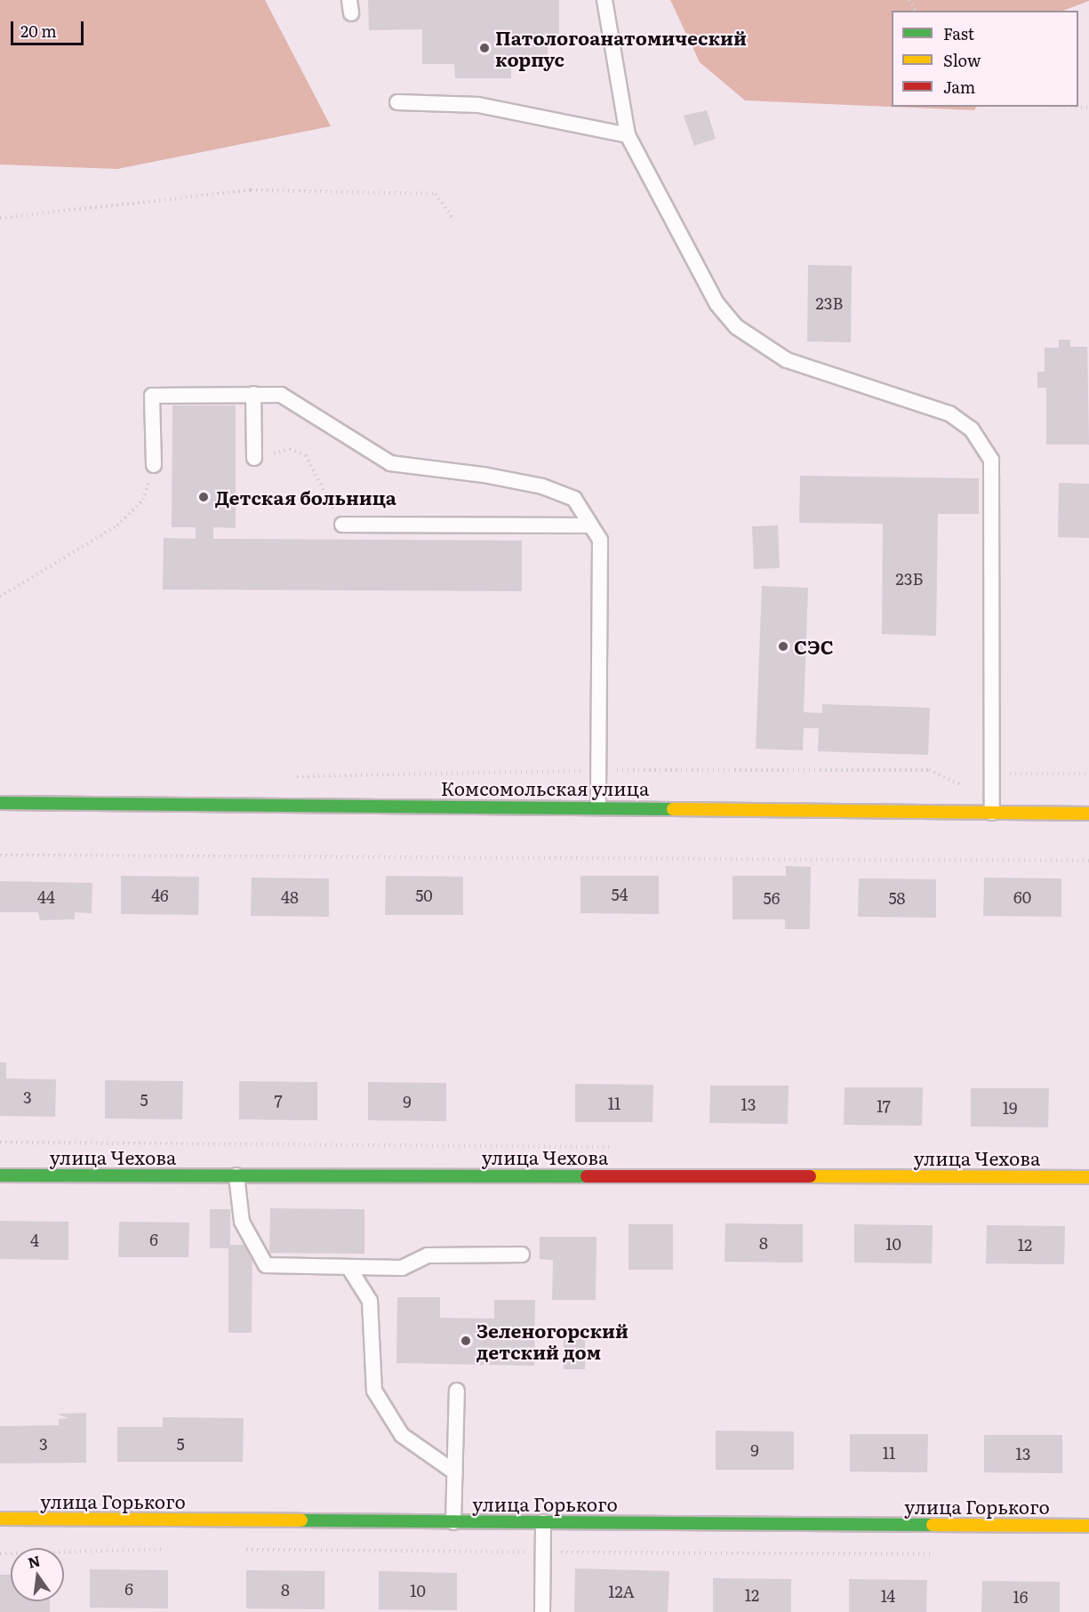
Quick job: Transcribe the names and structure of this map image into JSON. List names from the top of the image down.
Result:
{
  "streets": {
    "street": ["Комсомольская улица", "улица Чехова", "улица Горького"]
  },
  "places": [
    "Патологоанатомический корпус",
    "Детская больница",
    "СЭС",
    "Зеленогорский детский дом"
  ],
  "house_numbers": [
    "23В",
    "23Б",
    "54",
    "46",
    "50",
    "44",
    "48",
    "60",
    "56",
    "58",
    "3",
    "5",
    "7",
    "9",
    "11",
    "13",
    "17",
    "19",
    "6",
    "4",
    "8",
    "10",
    "12",
    "3",
    "5",
    "9",
    "11",
    "13",
    "6",
    "8",
    "10",
    "12А",
    "12",
    "14",
    "16"
  ],
  "legend": ["Fast", "Slow", "Jam"],
  "scale_bar": "20 m",
  "north": "top"
}
